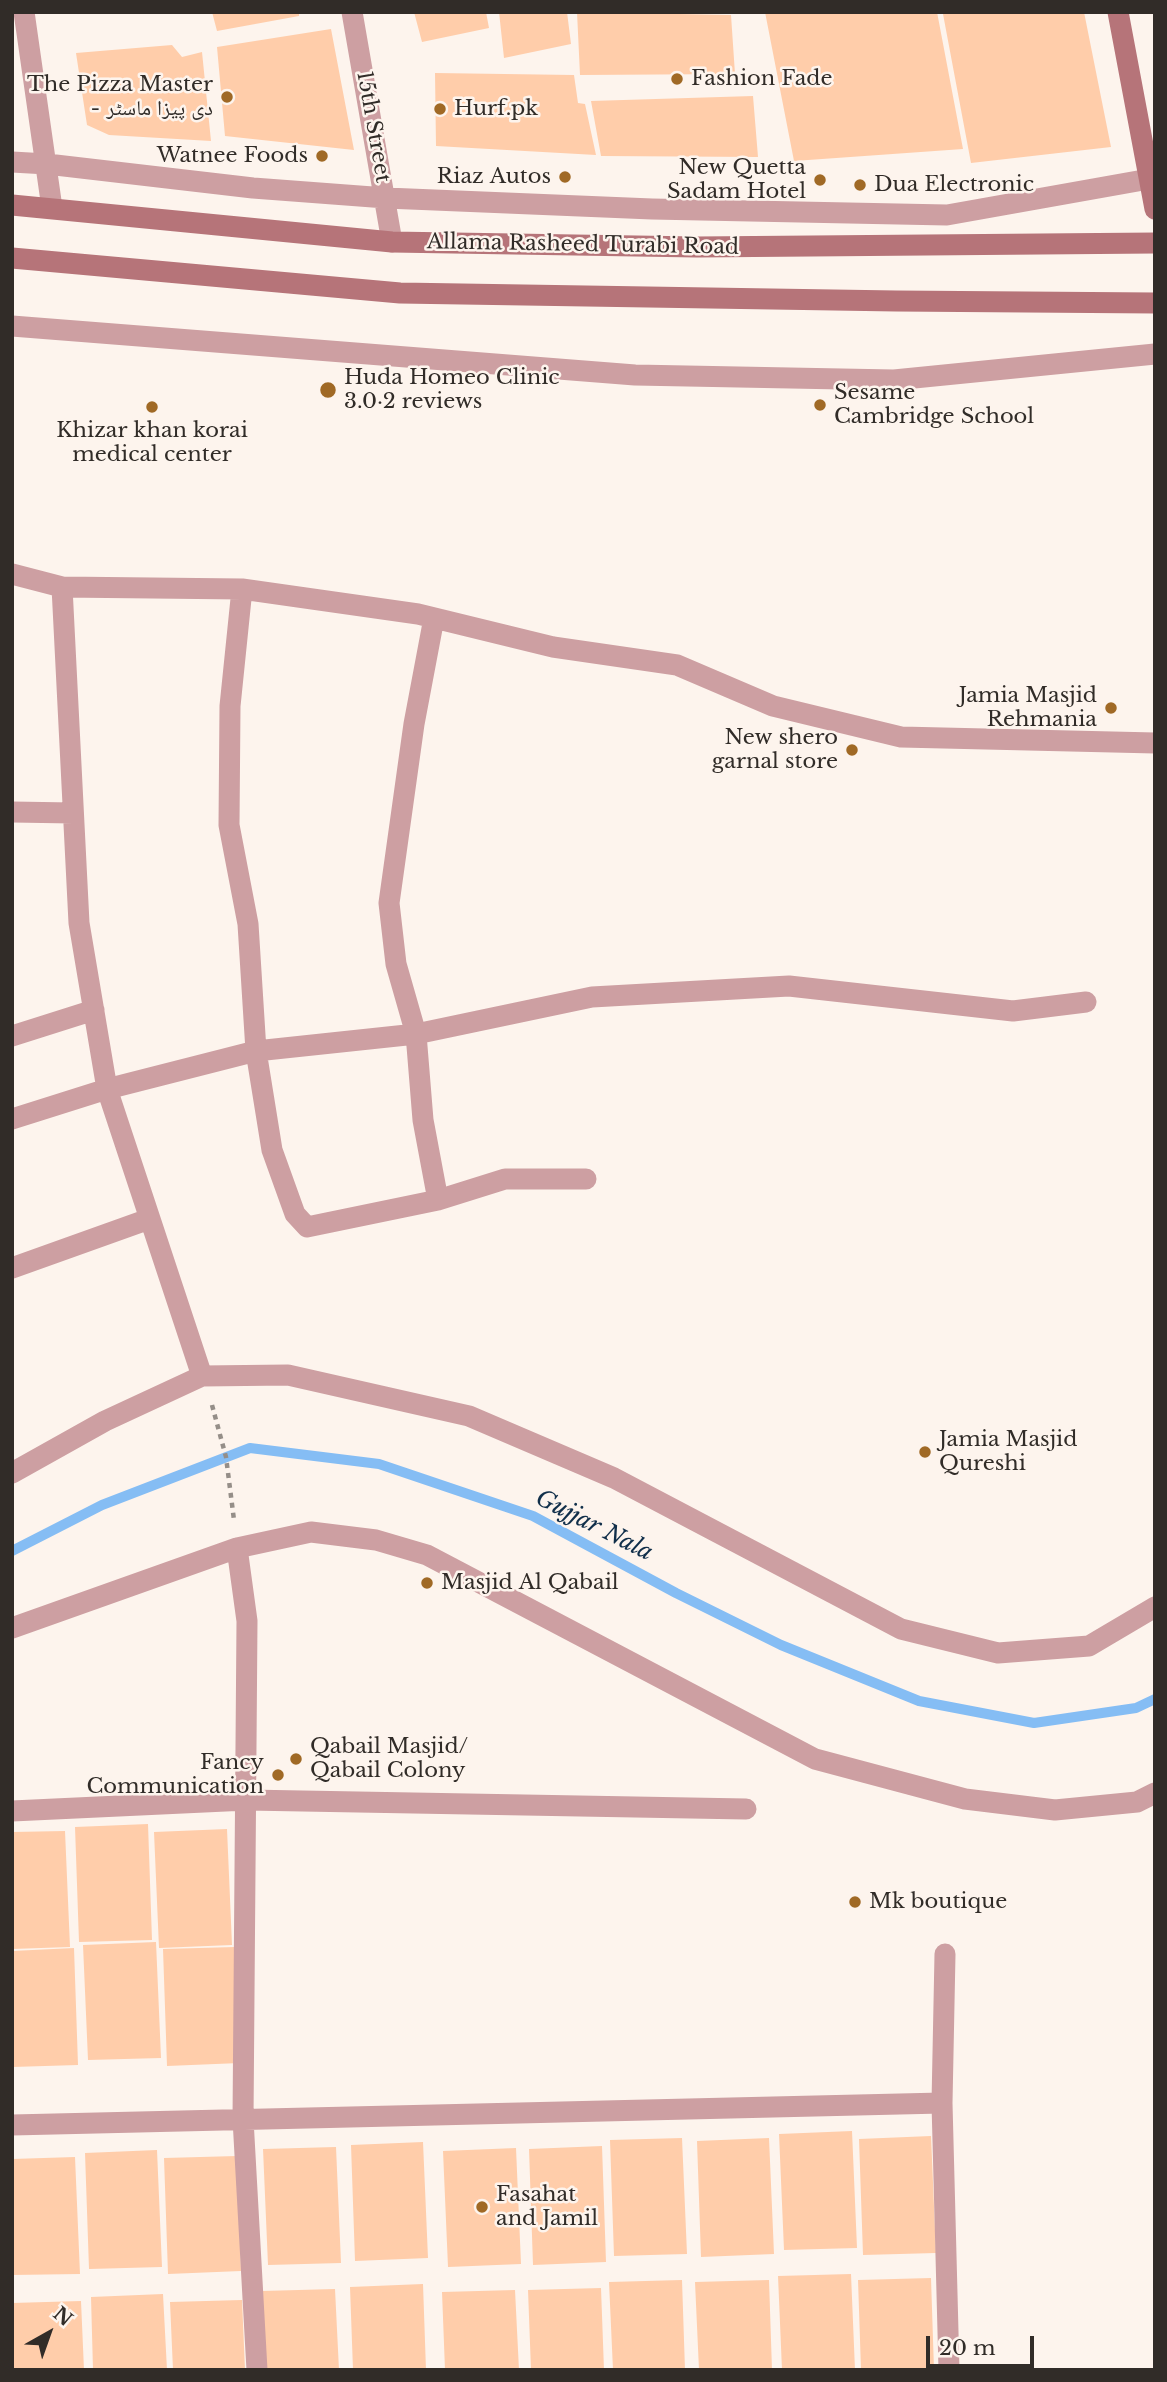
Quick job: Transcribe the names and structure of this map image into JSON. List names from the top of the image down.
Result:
{
  "streets": {
    "main road": ["Allama Rasheed Turabi Road"],
    "street": ["15th Street"]
  },
  "crossings": [
    ["15th Street", "Allama Rasheed Turabi Road"]
  ],
  "water": ["Gujjar Nala"],
  "places": [
    "Fashion Fade",
    "The Pizza Master - دی پیزا ماسٹر",
    "Hurf.pk",
    "Watnee Foods",
    "Riaz Autos",
    "New Quetta Sadam Hotel",
    "Dua Electronic",
    "Huda Homeo Clinic 3.0·2 reviews",
    "Sesame Cambridge School",
    "Khizar khan korai medical center",
    "Jamia Masjid Rehmania",
    "New shero garnal store",
    "Jamia Masjid Qureshi",
    "Masjid Al Qabail",
    "Qabail Masjid/ Qabail Colony",
    "Fancy Communication",
    "Mk boutique",
    "Fasahat and Jamil"
  ],
  "scale_bar": "20 m",
  "north": "top right"
}
